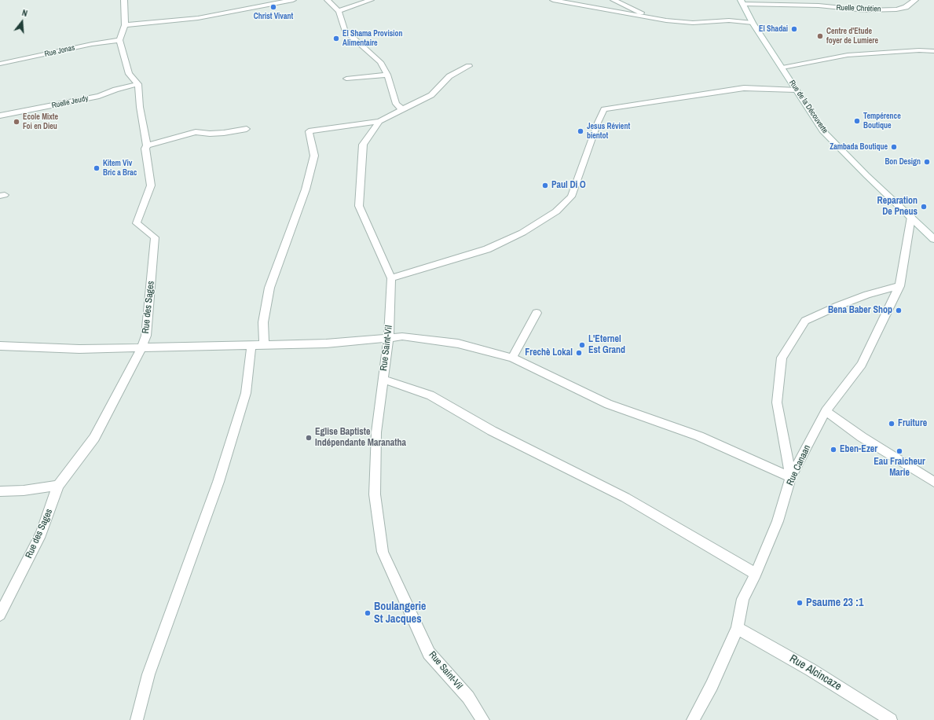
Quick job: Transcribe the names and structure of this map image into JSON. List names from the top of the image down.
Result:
{
  "streets": {
    "street": [
      "Ruelle Chrétien",
      "Rue Jonas",
      "Ruelle Jeudy",
      "Rue de la Découverte",
      "Rue des Sages",
      "Rue Saint-Vil",
      "Rue Canaan",
      "Rue Alcincaze"
    ]
  },
  "crossings": [
    ["Ruelle Chrétien", "Rue de la Découverte"],
    ["Ruelle Jeudy", "Rue des Sages"],
    ["Rue de la Découverte", "Rue Canaan"],
    ["Rue Canaan", "Rue Alcincaze"]
  ],
  "places": [
    "Christ Vivant",
    "El Shadai",
    "Centre d'Etude foyer de Lumiere",
    "El Shama Provision Alimentaire",
    "Tempérence Boutique",
    "Ecole Mixte Foi en Dieu",
    "Jesus Révient bientot",
    "Zambada Boutique",
    "Bon Design",
    "Kitem Viv Bric a Brac",
    "Paul Di O",
    "Reparation De Pneus",
    "Bena Baber Shop",
    "L'Eternel Est Grand",
    "Frechè Lokal",
    "Fruiture",
    "Eglise Baptiste Indépendante Maranatha",
    "Eben-Ezer",
    "Eau Fraicheur Marie",
    "Psaume 23 :1",
    "Boulangerie St Jacques"
  ],
  "north": "top"
}
